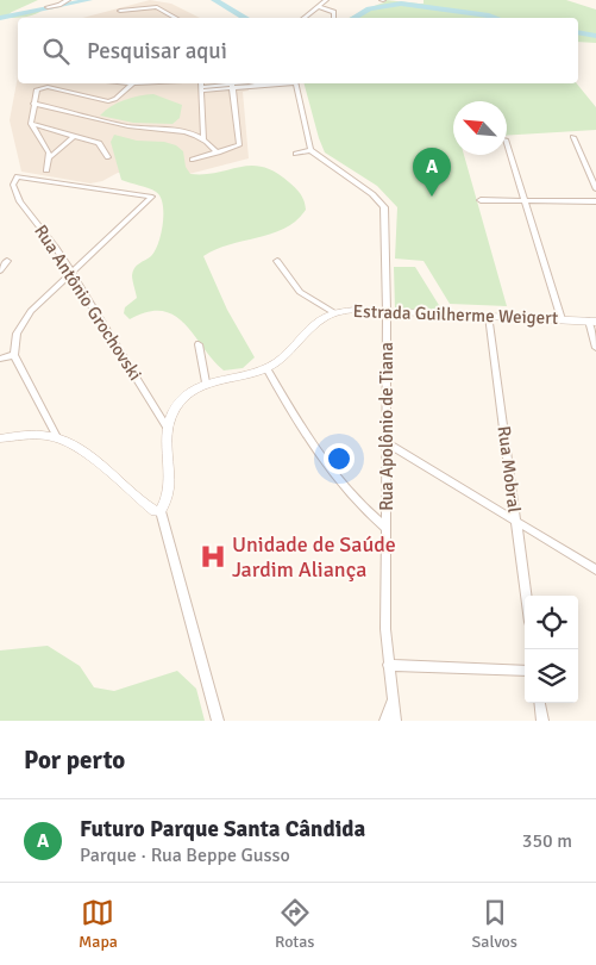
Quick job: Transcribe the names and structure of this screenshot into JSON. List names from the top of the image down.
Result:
{
  "streets": {
    "street": [
      "Rua Antônio Grochovski",
      "Estrada Guilherme Weigert",
      "Rua Apolônio de Tiana",
      "Rua Mobral"
    ]
  },
  "crossings": [
    ["Rua Antônio Grochovski", "Estrada Guilherme Weigert"],
    ["Estrada Guilherme Weigert", "Rua Apolônio de Tiana"],
    ["Estrada Guilherme Weigert", "Rua Mobral"]
  ],
  "places": {
    "hospital": ["Unidade de Saúde Jardim Aliança"]
  },
  "north": "top left",
  "page": {
    "search": "Pesquisar aqui",
    "pins": "A",
    "heading": "Por perto",
    "list": [
      {
        "mark": "A",
        "name": "Futuro Parque Santa Cândida",
        "note": "Parque · Rua Beppe Gusso",
        "value": "350 m"
      }
    ],
    "nav": ["Mapa", "Rotas", "Salvos"]
  }
}
